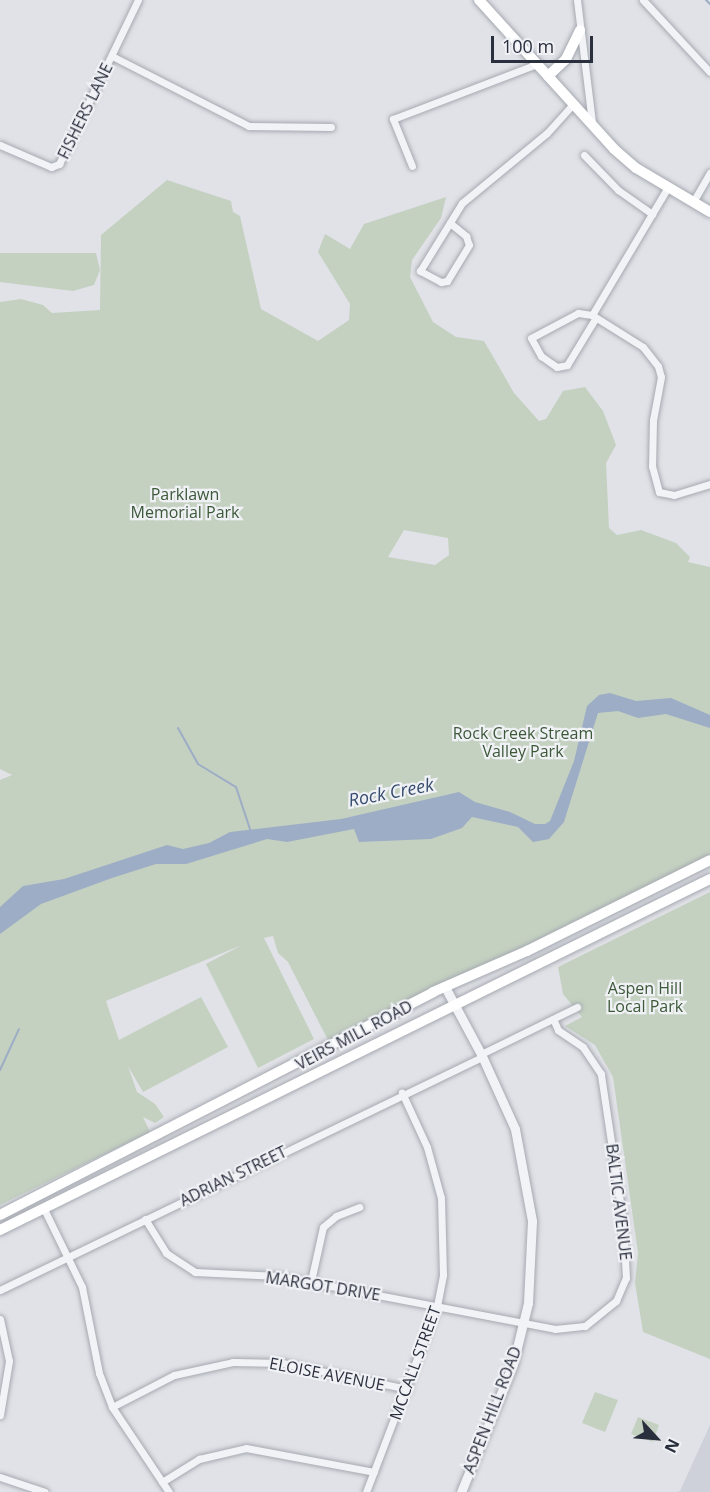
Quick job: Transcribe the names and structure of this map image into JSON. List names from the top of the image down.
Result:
{
  "streets": {
    "main road": ["VEIRS MILL ROAD"],
    "street": [
      "FISHERS LANE",
      "ADRIAN STREET",
      "BALTIC AVENUE",
      "MARGOT DRIVE",
      "MCCALL STREET",
      "ELOISE AVENUE",
      "ASPEN HILL ROAD"
    ]
  },
  "crossings": [
    ["VEIRS MILL ROAD", "ASPEN HILL ROAD"],
    ["ADRIAN STREET", "BALTIC AVENUE"],
    ["ADRIAN STREET", "MARGOT DRIVE"],
    ["ADRIAN STREET", "MCCALL STREET"],
    ["ADRIAN STREET", "ASPEN HILL ROAD"],
    ["BALTIC AVENUE", "MARGOT DRIVE"],
    ["BALTIC AVENUE", "ASPEN HILL ROAD"],
    ["MARGOT DRIVE", "MCCALL STREET"],
    ["MARGOT DRIVE", "ASPEN HILL ROAD"],
    ["MCCALL STREET", "ELOISE AVENUE"]
  ],
  "water": ["Rock Creek"],
  "parks": ["Parklawn Memorial Park", "Rock Creek Stream Valley Park", "Aspen Hill Local Park"],
  "scale_bar": "100 m",
  "north": "bottom right"
}
